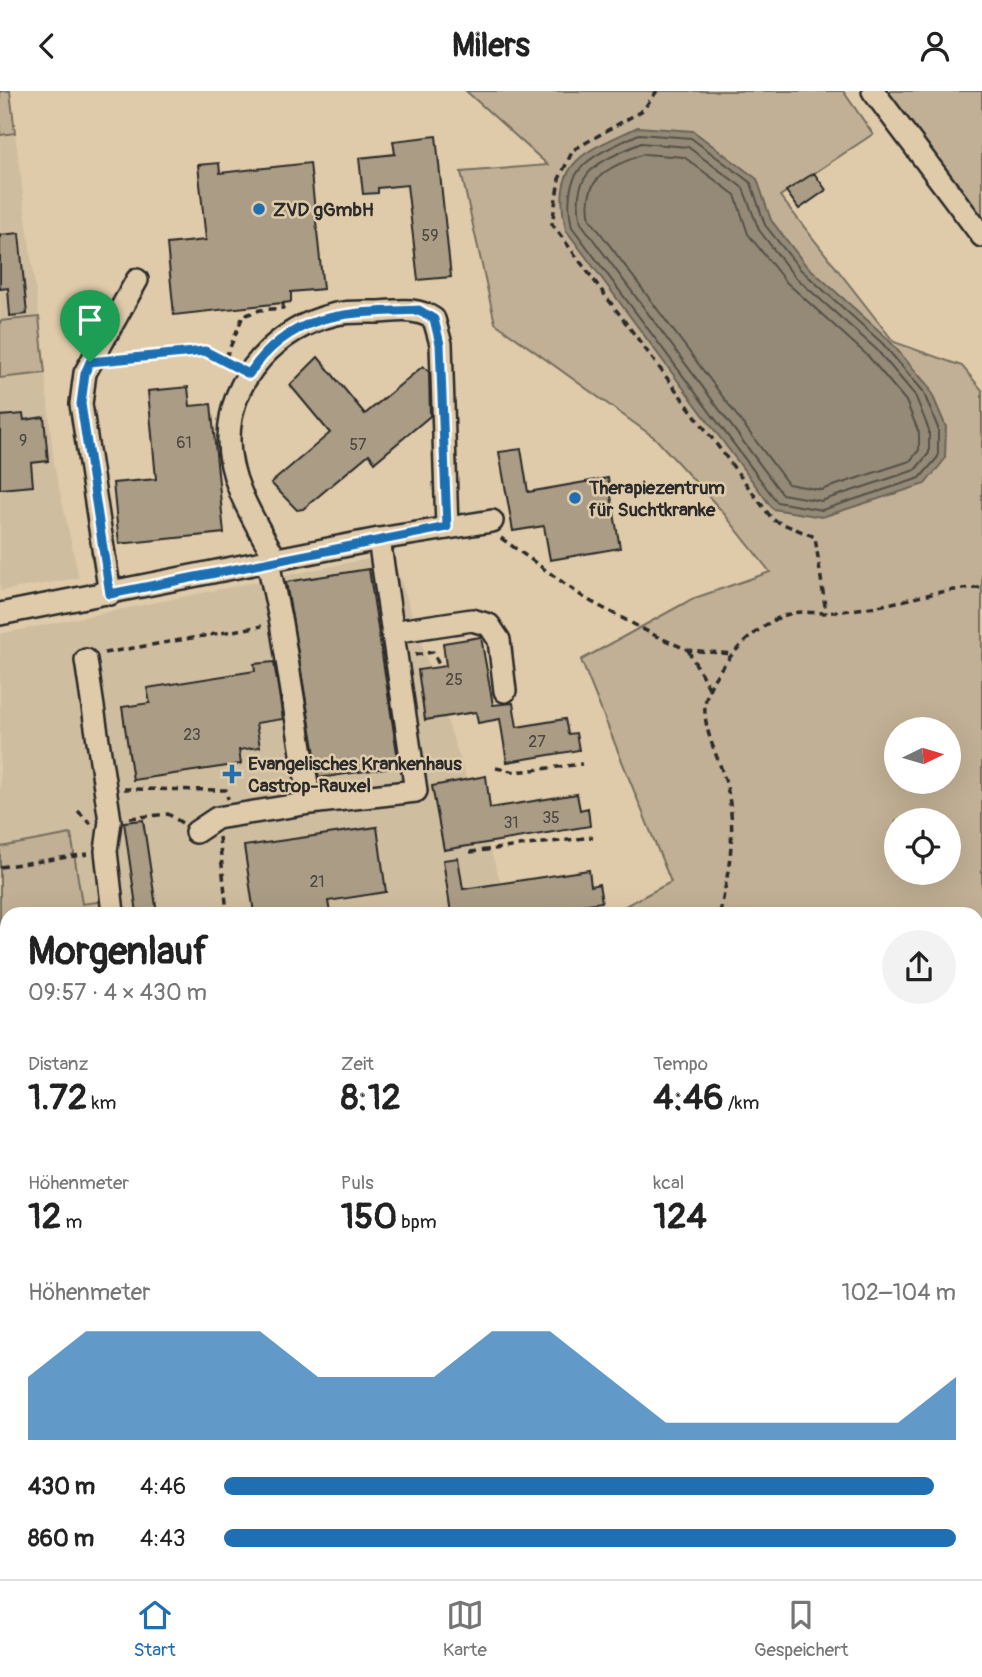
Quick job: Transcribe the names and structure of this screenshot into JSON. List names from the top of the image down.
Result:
{
  "places": {
    "other": ["ZVD gGmbH", "Therapiezentrum für Suchtkranke"],
    "health": ["Evangelisches Krankenhaus Castrop-Rauxel"]
  },
  "house_numbers": [
    "59",
    "9",
    "61",
    "57",
    "25",
    "23",
    "27",
    "35",
    "31",
    "21"
  ],
  "north": "right",
  "page": {
    "header": "Milers",
    "heading": ["Morgenlauf", "09:57 · 4 × 430 m"],
    "stats": [
      ["Distanz", "1.72 km"],
      ["Zeit", "8:12"],
      ["Tempo", "4:46 /km"],
      ["Höhenmeter", "12 m"],
      ["Puls", "150 bpm"],
      ["kcal", "124"]
    ],
    "chart": ["Höhenmeter", "102–104 m"],
    "list": [
      {
        "name": "430 m",
        "note": "4:46"
      },
      {
        "name": "860 m",
        "note": "4:43"
      }
    ],
    "tabs": ["Start", "Karte", "Gespeichert"]
  }
}
